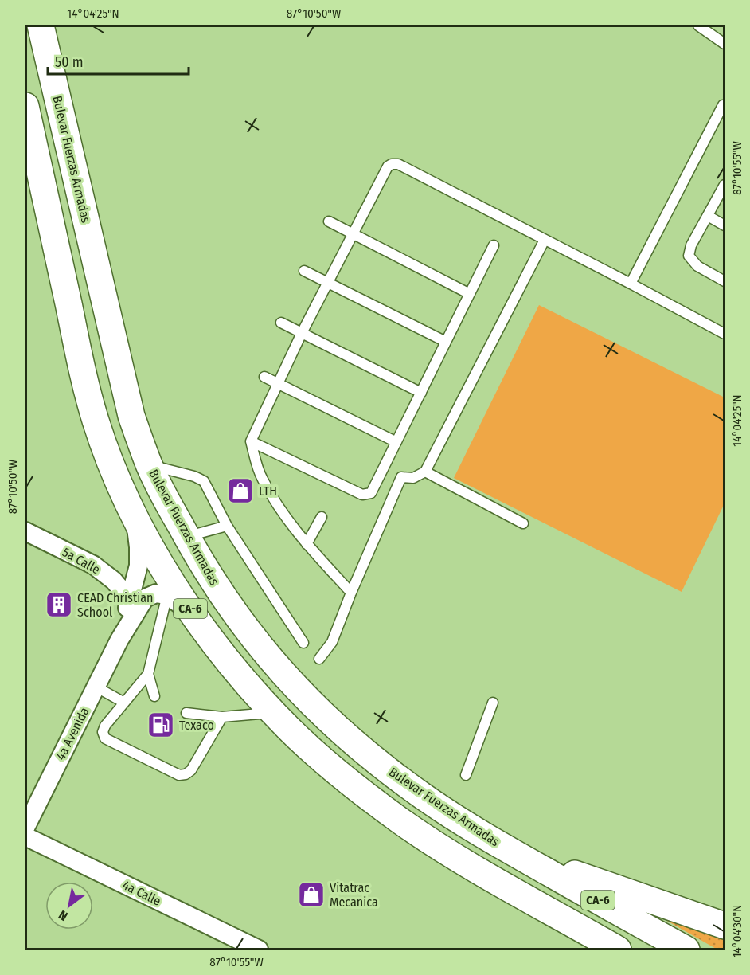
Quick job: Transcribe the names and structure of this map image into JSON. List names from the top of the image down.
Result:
{
  "streets": {
    "highway": ["Bulevar Fuerzas Armadas", "CA-6"],
    "street": ["5a Calle", "4a Avenida", "4a Calle"]
  },
  "crossings": [
    ["5a Calle", "4a Avenida"],
    ["CA-6", "4a Avenida"]
  ],
  "places": {
    "shop": ["LTH", "Vitatrac Mecanica"],
    "building": ["CEAD Christian School"],
    "fuel station": ["Texaco"]
  },
  "scale_bar": "50 m",
  "north": "bottom left",
  "coordinates": [
    "14°04'25\"N",
    "87°10'50\"W",
    "87°10'55\"W",
    "14°04'30\"N"
  ]
}
